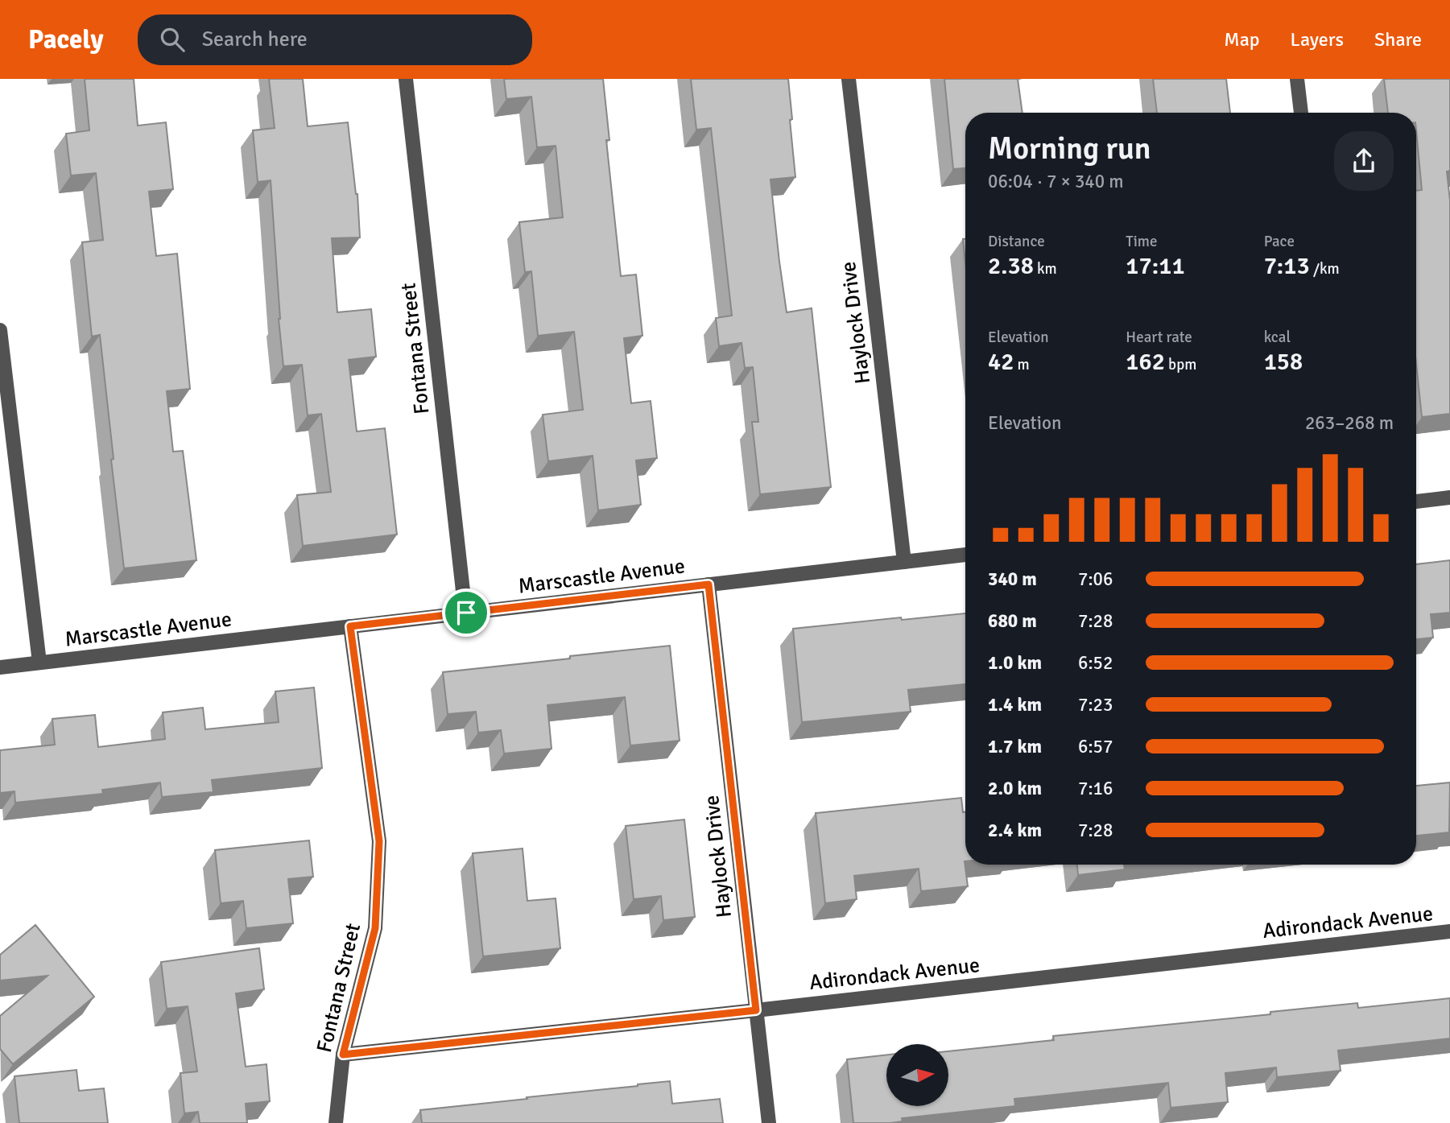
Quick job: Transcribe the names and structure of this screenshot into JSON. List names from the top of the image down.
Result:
{
  "streets": {
    "street": [
      "Haylock Drive",
      "Fontana Street",
      "Marscastle Avenue",
      "Adirondack Avenue"
    ]
  },
  "crossings": [
    ["Haylock Drive", "Marscastle Avenue"],
    ["Haylock Drive", "Adirondack Avenue"],
    ["Fontana Street", "Marscastle Avenue"],
    ["Fontana Street", "Adirondack Avenue"]
  ],
  "north": "right",
  "page": {
    "header": "Pacely",
    "search": "Search here",
    "nav": ["Map", "Layers", "Share"],
    "heading": ["Morning run", "06:04 · 7 × 340 m"],
    "stats": [
      ["Distance", "2.38 km"],
      ["Time", "17:11"],
      ["Pace", "7:13 /km"],
      ["Elevation", "42 m"],
      ["Heart rate", "162 bpm"],
      ["kcal", "158"]
    ],
    "chart": ["Elevation", "263–268 m"],
    "list": [
      {
        "name": "340 m",
        "note": "7:06"
      },
      {
        "name": "680 m",
        "note": "7:28"
      },
      {
        "name": "1.0 km",
        "note": "6:52"
      },
      {
        "name": "1.4 km",
        "note": "7:23"
      },
      {
        "name": "1.7 km",
        "note": "6:57"
      },
      {
        "name": "2.0 km",
        "note": "7:16"
      },
      {
        "name": "2.4 km",
        "note": "7:28"
      }
    ]
  }
}
